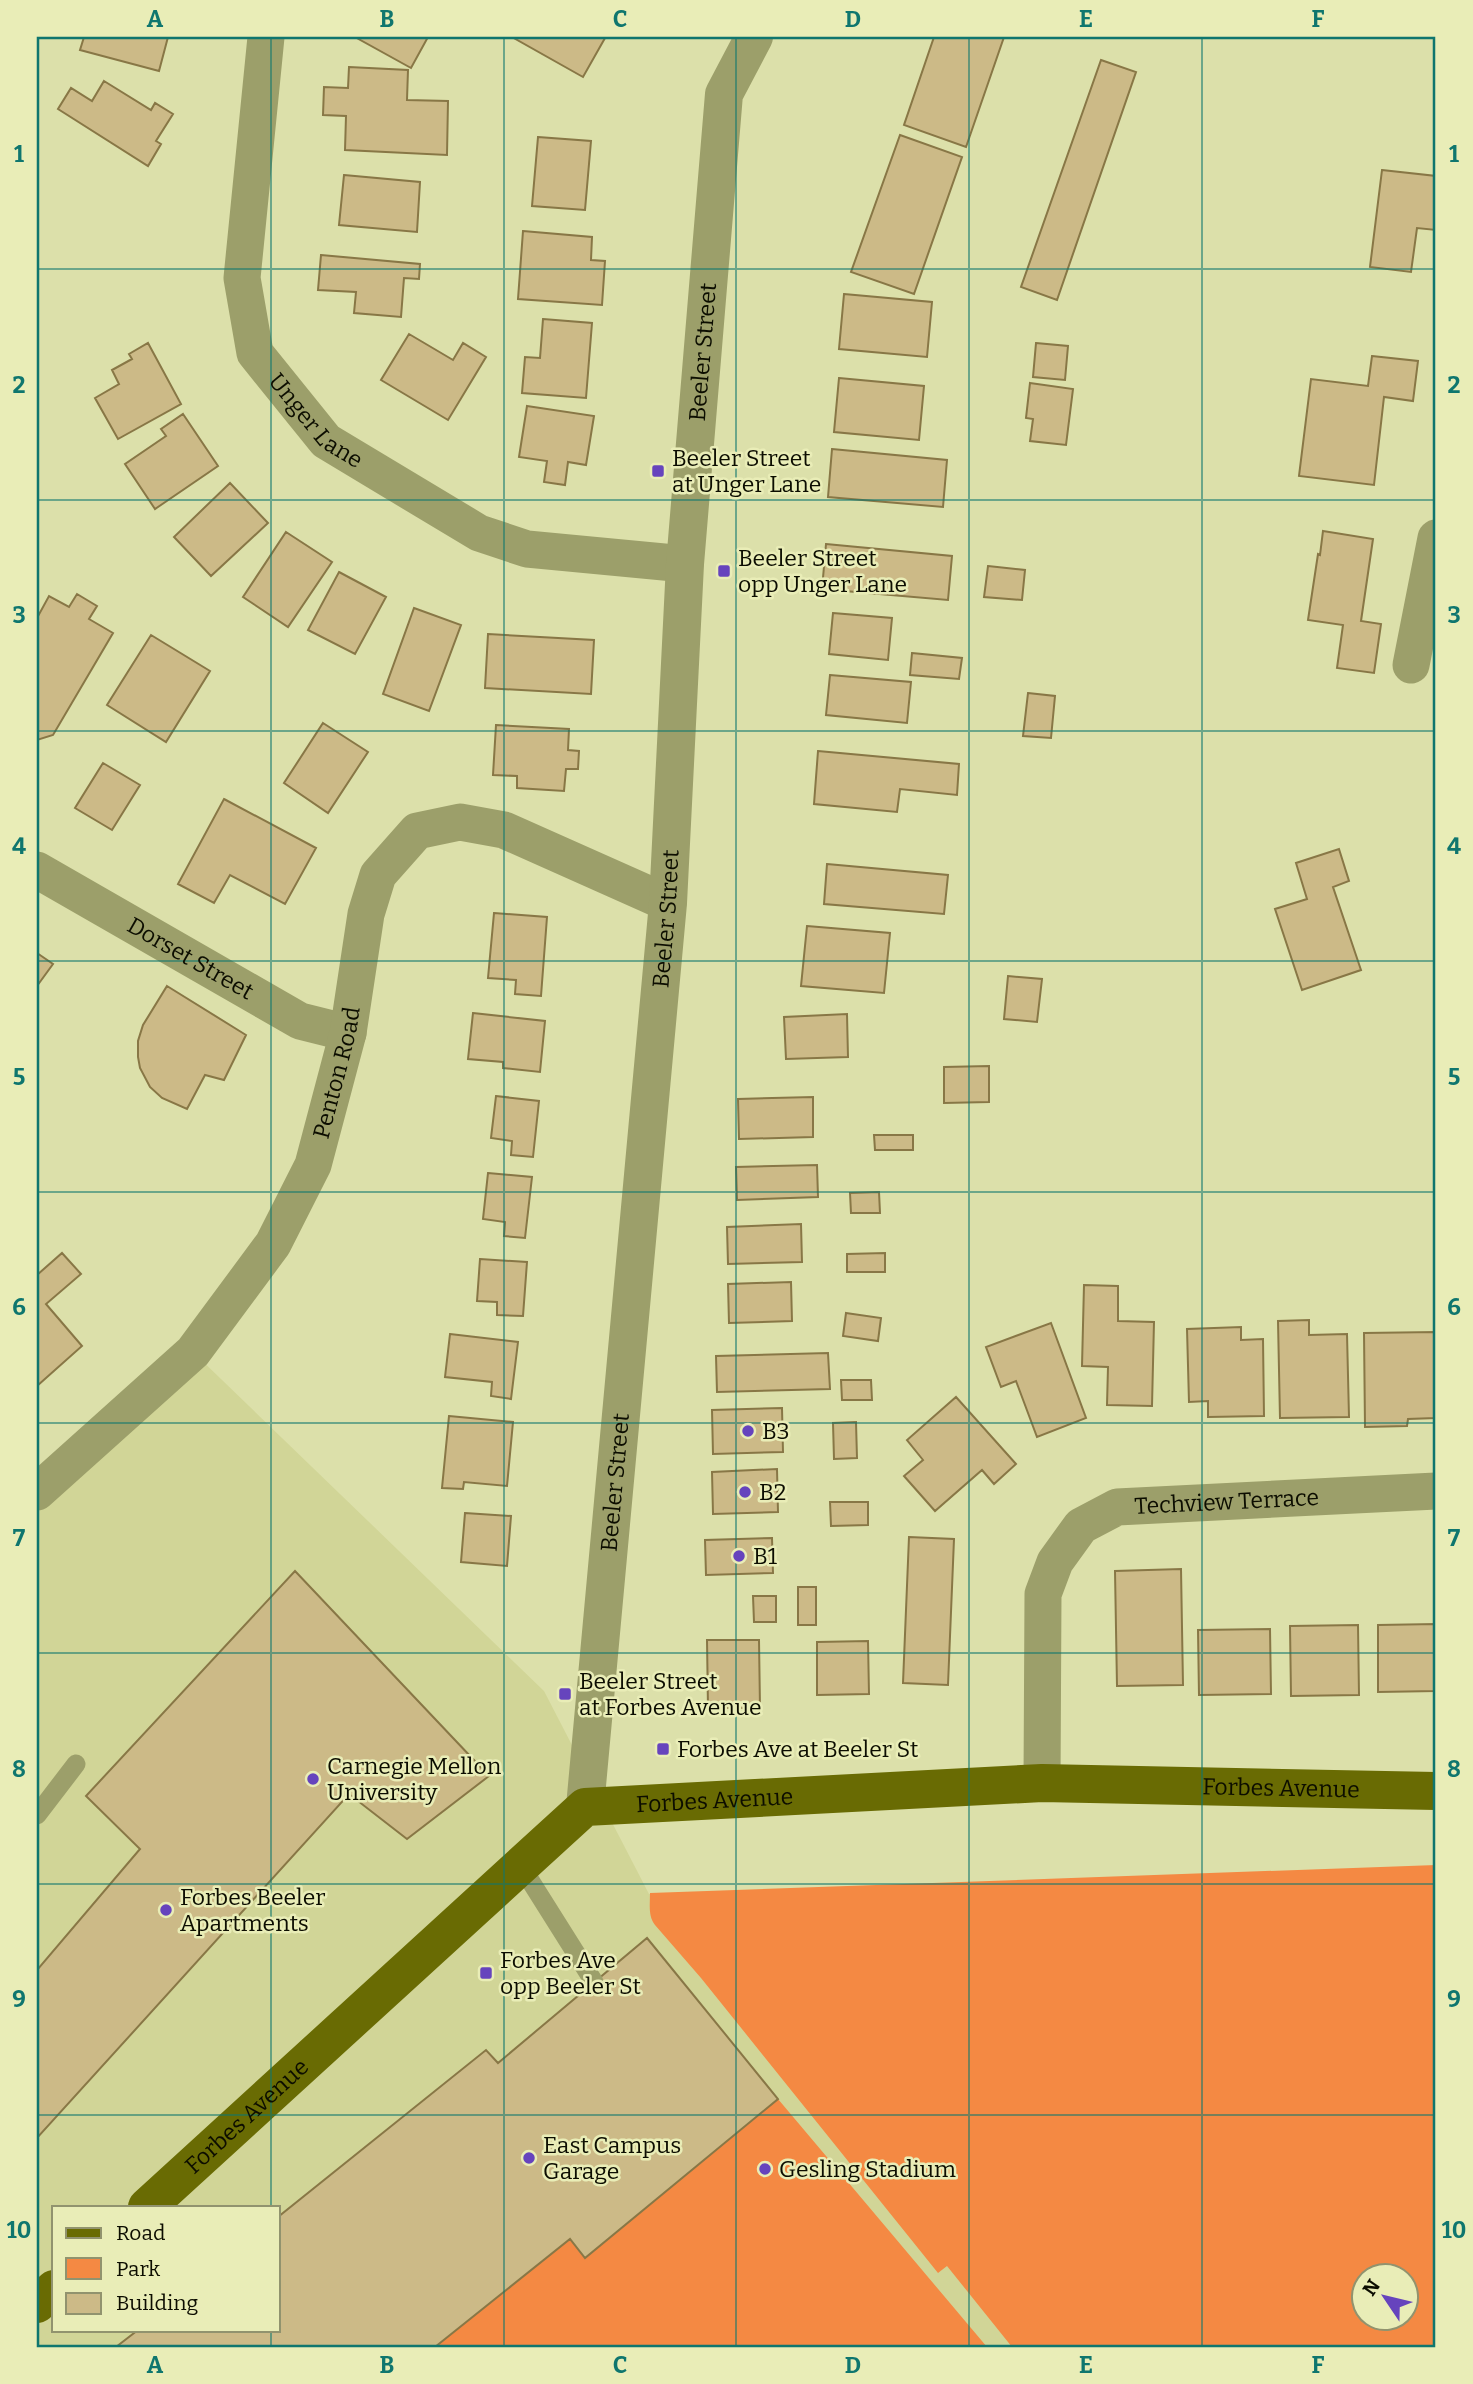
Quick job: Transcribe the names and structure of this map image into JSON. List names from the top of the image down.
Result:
{
  "streets": {
    "main road": ["Forbes Avenue"],
    "street": [
      "Beeler Street",
      "Unger Lane",
      "Dorset Street",
      "Penton Road",
      "Techview Terrace"
    ]
  },
  "crossings": [
    ["Beeler Street", "Unger Lane"],
    ["Beeler Street", "Penton Road"],
    ["Beeler Street", "Forbes Avenue"],
    ["Dorset Street", "Penton Road"],
    ["Techview Terrace", "Forbes Avenue"]
  ],
  "places": {
    "transit": [
      "Beeler Street at Unger Lane",
      "Beeler Street opp Unger Lane",
      "Beeler Street at Forbes Avenue",
      "Forbes Ave at Beeler St",
      "Forbes Ave opp Beeler St"
    ],
    "other": [
      "B3",
      "B2",
      "B1",
      "Carnegie Mellon University",
      "Forbes Beeler Apartments",
      "East Campus Garage",
      "Gesling Stadium"
    ]
  },
  "legend": ["Road", "Park", "Building"],
  "north": "top left",
  "grid": {
    "columns": [
      "A",
      "B",
      "C",
      "D",
      "E",
      "F"
    ],
    "rows": [
      "1",
      "2",
      "3",
      "4",
      "5",
      "6",
      "7",
      "8",
      "9",
      "10"
    ]
  }
}
